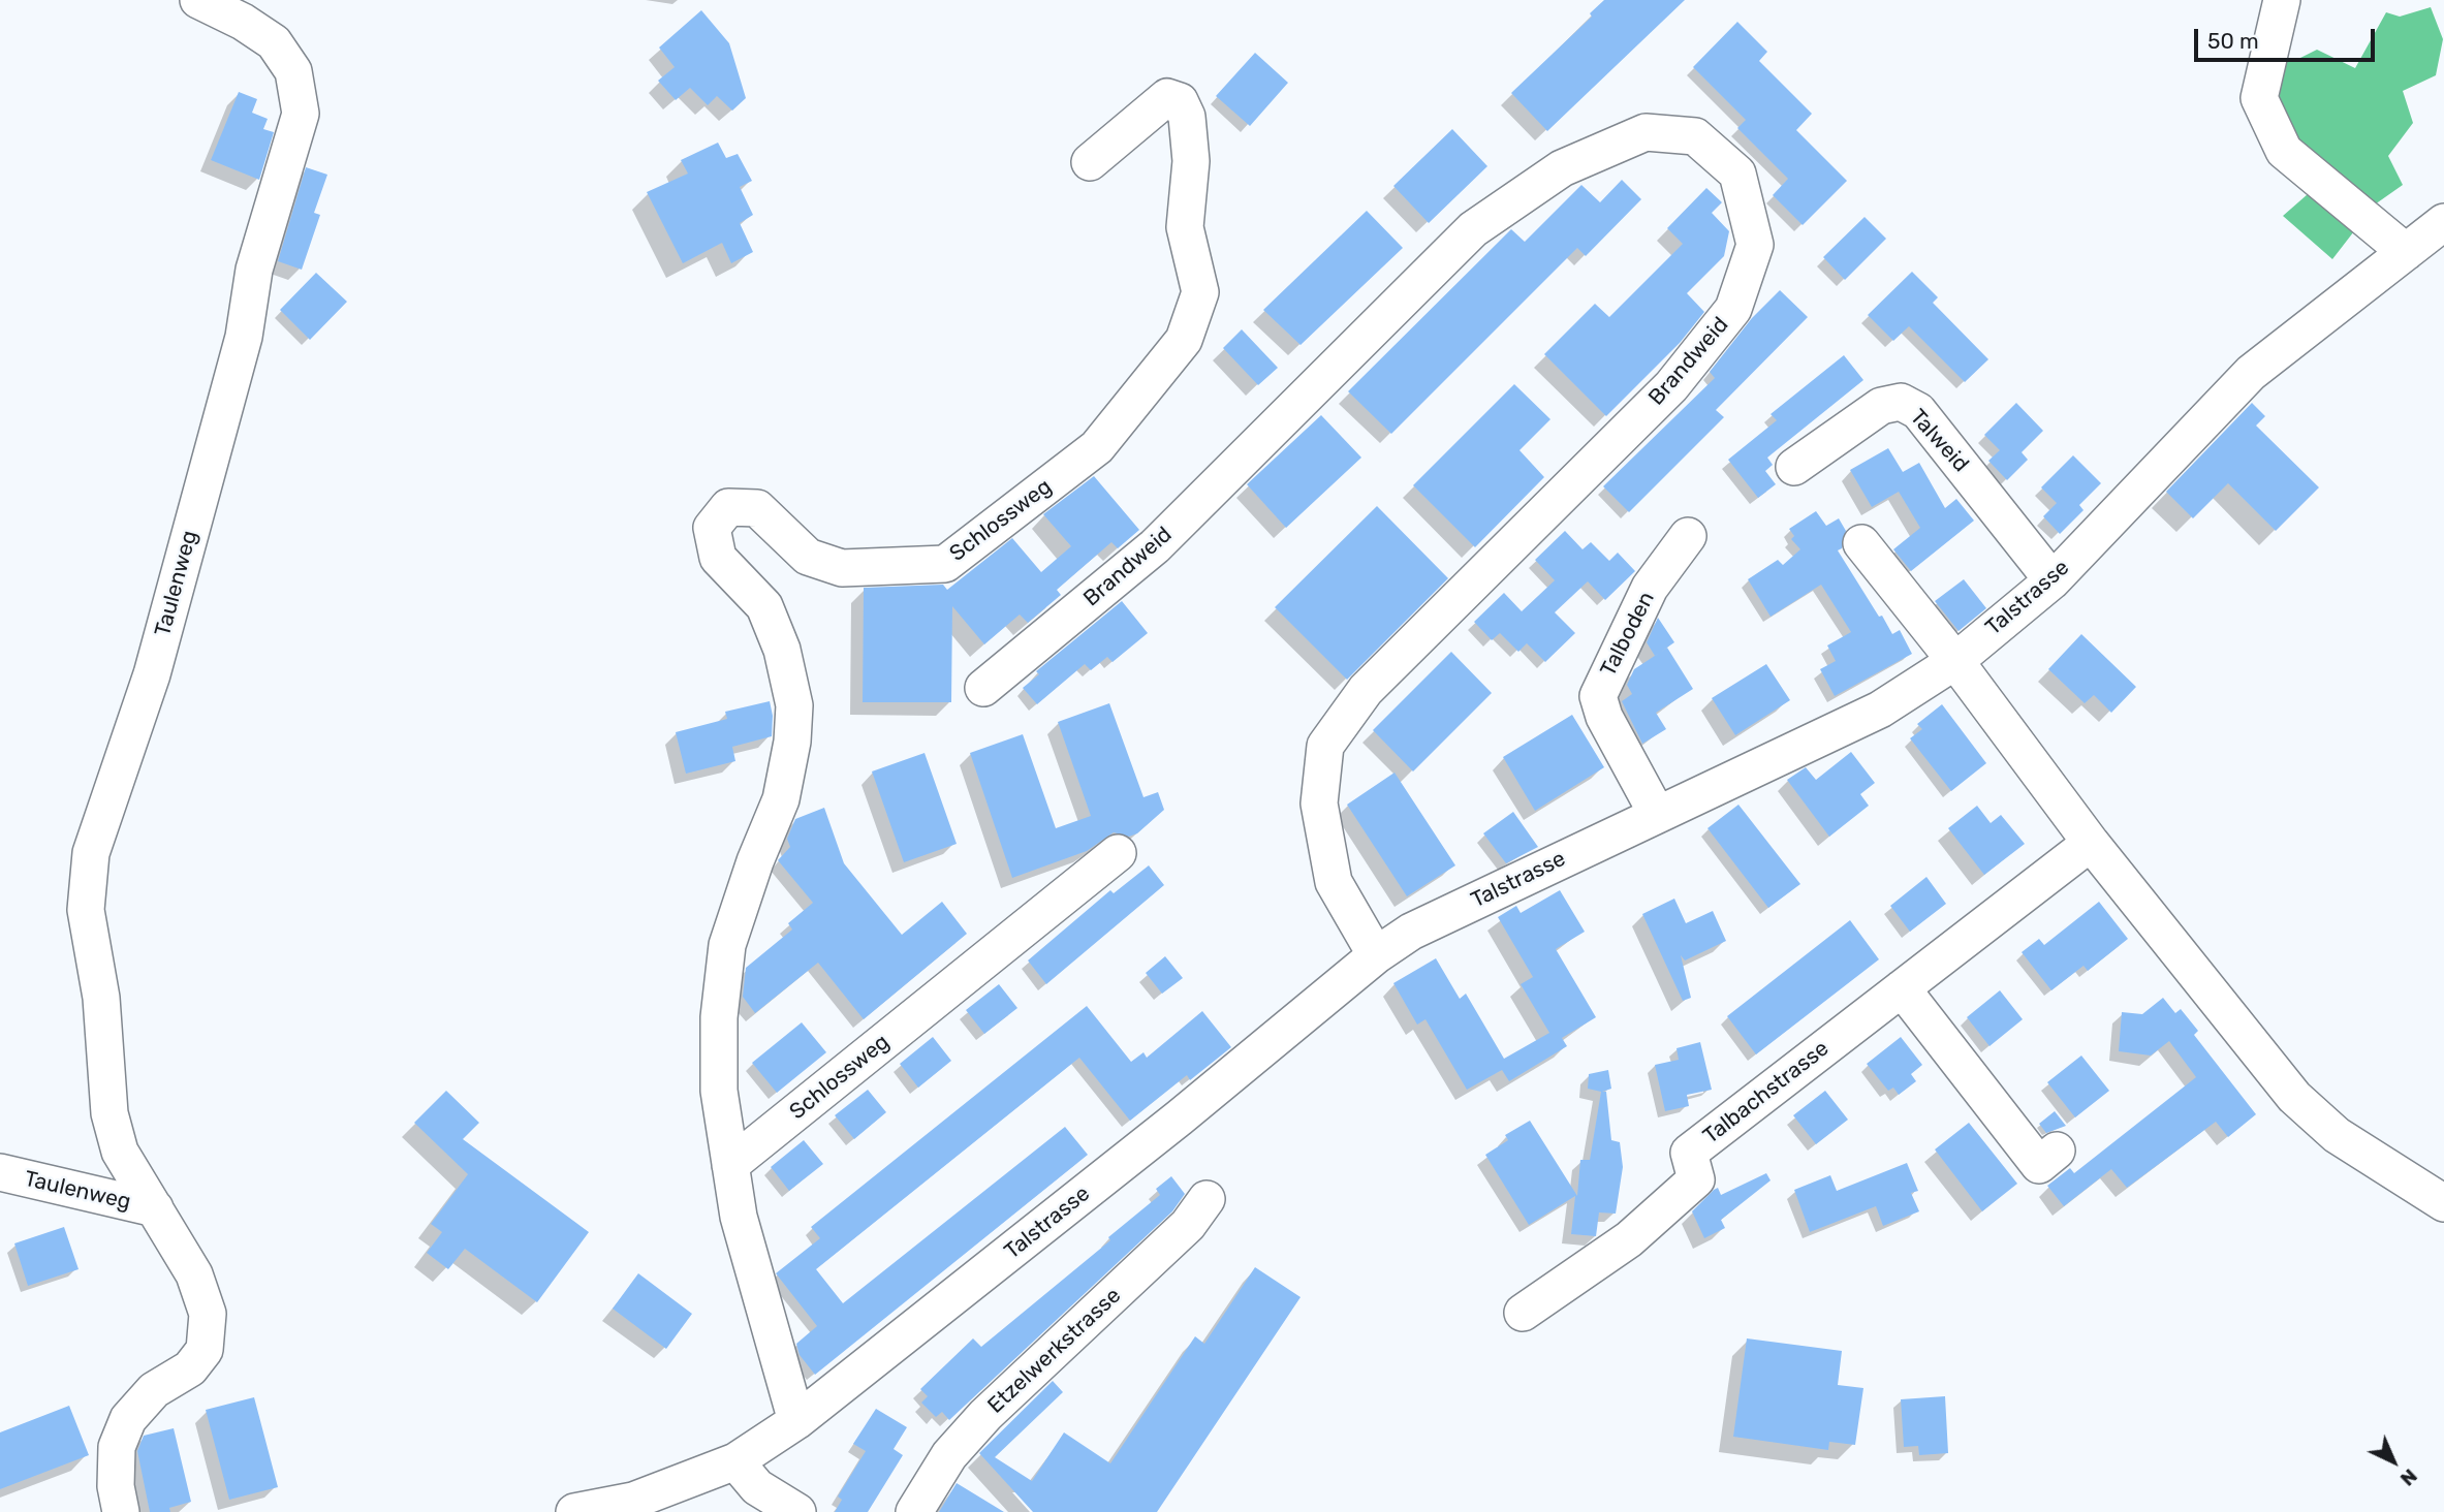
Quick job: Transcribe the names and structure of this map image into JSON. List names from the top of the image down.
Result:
{
  "streets": {
    "street": [
      "Brandweid",
      "Talweid",
      "Schlossweg",
      "Taulenweg",
      "Talstrasse",
      "Talboden",
      "Talbachstrasse",
      "Etzelwerkstrasse"
    ]
  },
  "crossings": [
    ["Brandweid", "Talstrasse"],
    ["Talweid", "Talstrasse"],
    ["Schlossweg", "Talstrasse"],
    ["Talstrasse", "Talboden"]
  ],
  "scale_bar": "50 m",
  "north": "bottom right"
}
